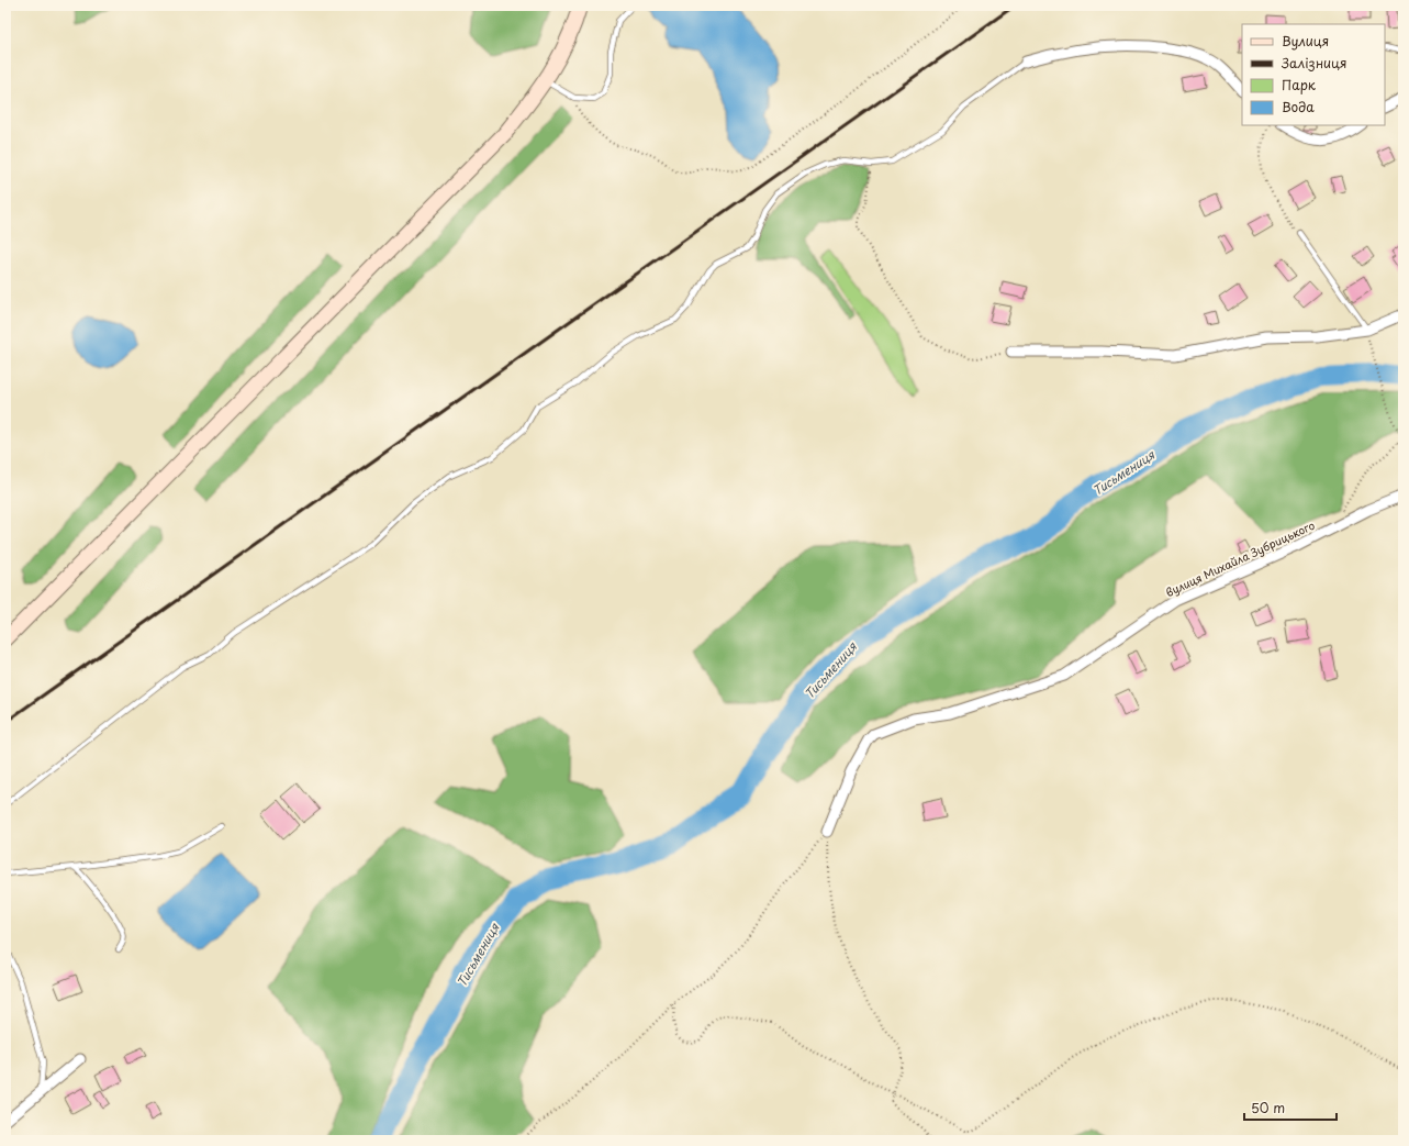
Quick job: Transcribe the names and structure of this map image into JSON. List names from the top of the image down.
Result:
{
  "streets": {
    "street": ["вулиця Михайла Зубрицького"]
  },
  "water": ["Тисьмениця"],
  "legend": [
    "Вулиця",
    "Залізниця",
    "Парк",
    "Вода"
  ],
  "scale_bar": "50 m"
}
